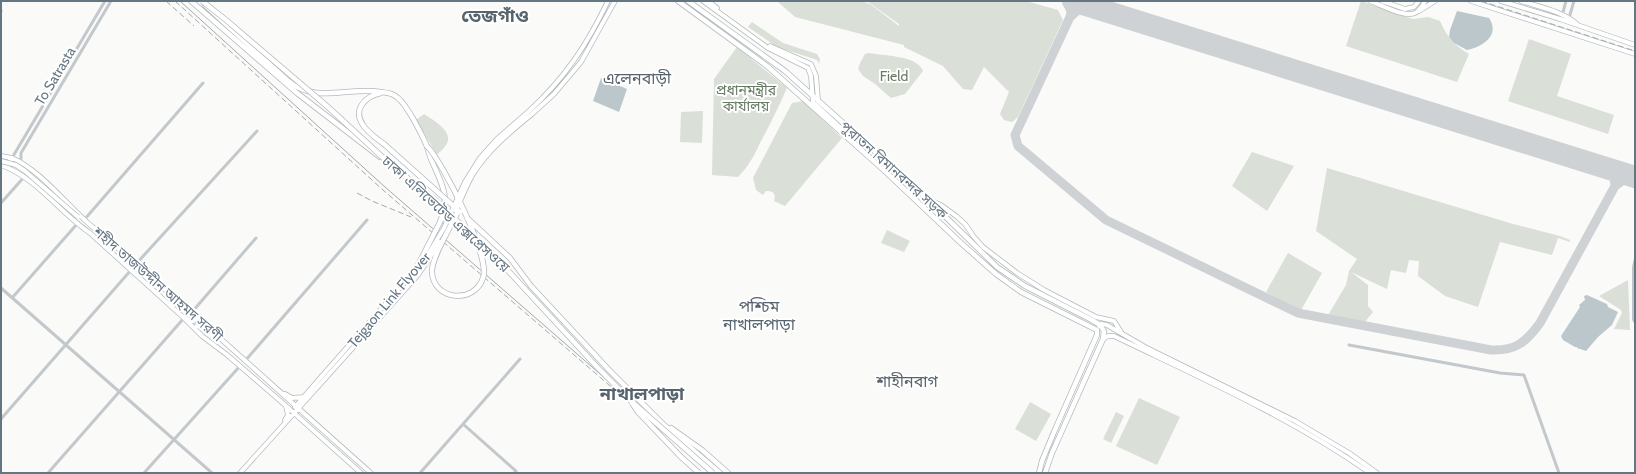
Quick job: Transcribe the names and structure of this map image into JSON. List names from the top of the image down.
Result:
{
  "streets": {
    "highway": ["পুরাতন বিমানবন্দর সড়ক", "ঢাকা এলিভেটেড এক্সপ্রেসওয়ে"],
    "main road": ["শহীদ তাজউদ্দীন আহমদ সরণী", "Tejgaon Link Flyover"],
    "street": ["To Satrasta"]
  },
  "crossings": [
    ["To Satrasta", "শহীদ তাজউদ্দীন আহমদ সরণী"],
    ["শহীদ তাজউদ্দীন আহমদ সরণী", "Tejgaon Link Flyover"]
  ],
  "districts": [
    "তেজগাঁও",
    "এলেনবাড়ী",
    "পশ্চিম নাখালপাড়া",
    "শাহীনবাগ",
    "নাখালপাড়া"
  ],
  "parks": ["Field", "প্রধানমন্ত্রীর কার্যালয়"]
}
